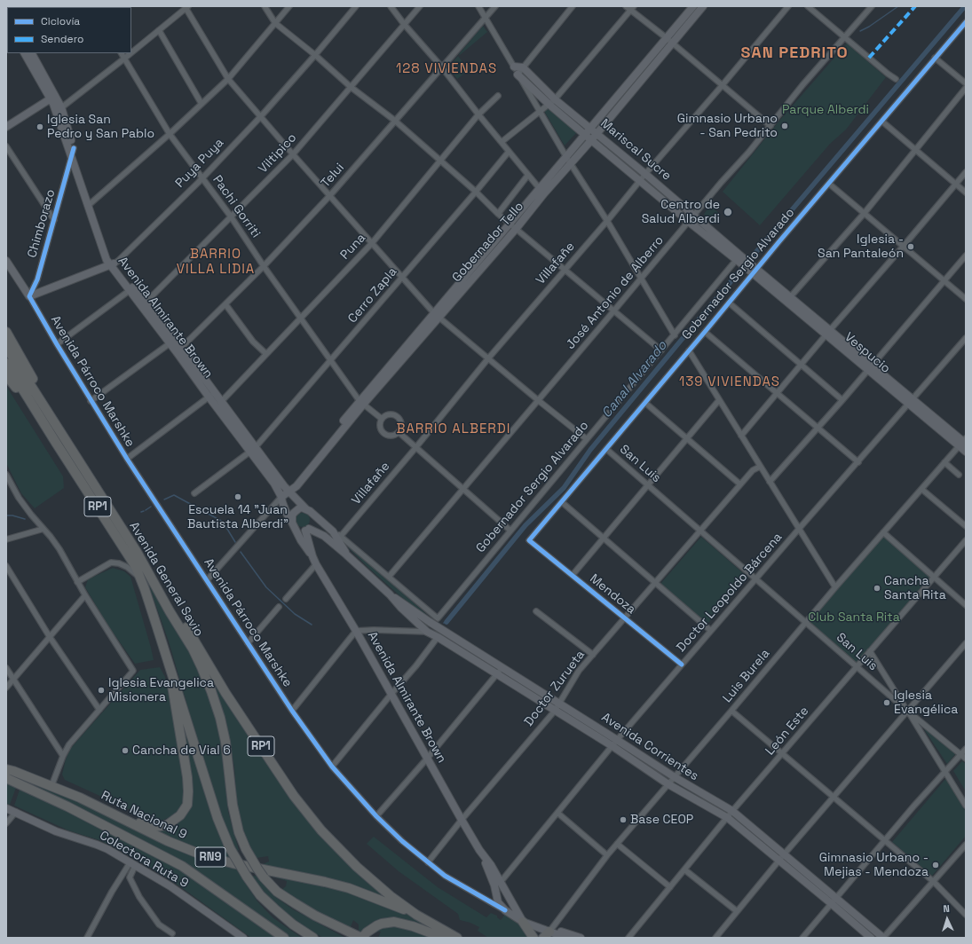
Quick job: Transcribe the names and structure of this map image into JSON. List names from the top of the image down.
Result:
{
  "streets": {
    "highway": [
      "RP1",
      "Avenida General Savio",
      "Ruta Nacional 9",
      "RN9"
    ],
    "street": [
      "Mariscal Sucre",
      "Viltipico",
      "Puya Puya",
      "Telui",
      "Pachi Gorriti",
      "Chimborazo",
      "Gobernador Tello",
      "Puna",
      "Villafañe",
      "Gobernador Sergio Alvarado",
      "José Antonio de Alberro",
      "Cerro Zapla",
      "Avenida Almirante Brown",
      "Vespucio",
      "Avenida Párroco Marshke",
      "San Luis",
      "Doctor Leopoldo Bárcena",
      "Mendoza",
      "Luis Burela",
      "Doctor Zurueta",
      "León Este",
      "Avenida Corrientes",
      "Colectora Ruta 9"
    ]
  },
  "crossings": [
    ["Mariscal Sucre", "Gobernador Tello"],
    ["Mariscal Sucre", "Villafañe"],
    ["Mariscal Sucre", "Gobernador Sergio Alvarado"],
    ["Mariscal Sucre", "José Antonio de Alberro"],
    ["Viltipico", "Pachi Gorriti"],
    ["Viltipico", "Avenida Almirante Brown"],
    ["Puya Puya", "Pachi Gorriti"],
    ["Puya Puya", "Chimborazo"],
    ["Puya Puya", "Avenida Almirante Brown"],
    ["Puya Puya", "Avenida Párroco Marshke"],
    ["Telui", "Pachi Gorriti"],
    ["Telui", "Avenida Almirante Brown"],
    ["Pachi Gorriti", "Gobernador Tello"],
    ["Pachi Gorriti", "Puna"],
    ["Pachi Gorriti", "Cerro Zapla"],
    ["Chimborazo", "Avenida Almirante Brown"],
    ["Chimborazo", "Avenida Párroco Marshke"],
    ["Gobernador Tello", "Avenida Almirante Brown"],
    ["Gobernador Tello", "Avenida Párroco Marshke"],
    ["Puna", "Avenida Almirante Brown"],
    ["Gobernador Sergio Alvarado", "Vespucio"],
    ["Gobernador Sergio Alvarado", "San Luis"],
    ["Gobernador Sergio Alvarado", "Mendoza"],
    ["Cerro Zapla", "Avenida Almirante Brown"],
    ["Avenida Almirante Brown", "Doctor Zurueta"],
    ["Avenida Almirante Brown", "Avenida Corrientes"],
    ["Vespucio", "Doctor Leopoldo Bárcena"],
    ["Vespucio", "Luis Burela"],
    ["Avenida Párroco Marshke", "Luis Burela"],
    ["Avenida Párroco Marshke", "Doctor Zurueta"],
    ["San Luis", "Doctor Leopoldo Bárcena"],
    ["San Luis", "Luis Burela"],
    ["San Luis", "Doctor Zurueta"],
    ["San Luis", "León Este"],
    ["RP1", "Avenida General Savio"],
    ["RP1", "Ruta Nacional 9"],
    ["RP1", "RN9"],
    ["Doctor Leopoldo Bárcena", "Mendoza"],
    ["Doctor Leopoldo Bárcena", "Avenida Corrientes"],
    ["Mendoza", "Doctor Zurueta"],
    ["Luis Burela", "Avenida Corrientes"],
    ["Doctor Zurueta", "Avenida Corrientes"],
    ["León Este", "Avenida Corrientes"],
    ["Ruta Nacional 9", "RN9"]
  ],
  "districts": [
    "SAN PEDRITO",
    "128 VIVIENDAS",
    "BARRIO VILLA LIDIA",
    "139 VIVIENDAS",
    "BARRIO ALBERDI"
  ],
  "water": ["Canal Alvarado"],
  "parks": ["Parque Alberdi", "Club Santa Rita"],
  "places": [
    "Gimnasio Urbano - San Pedrito",
    "Iglesia San Pedro y San Pablo",
    "Centro de Salud Alberdi",
    "Iglesia - San Pantaleón",
    "Escuela 14 \"Juan Bautista Alberdi\"",
    "Cancha Santa Rita",
    "Iglesia Evangelica Misionera",
    "Iglesia Evangélica",
    "Cancha de Vial 6",
    "Base CEOP",
    "Gimnasio Urbano - Mejias - Mendoza"
  ],
  "legend": ["Ciclovía", "Sendero"],
  "north": "top"
}
